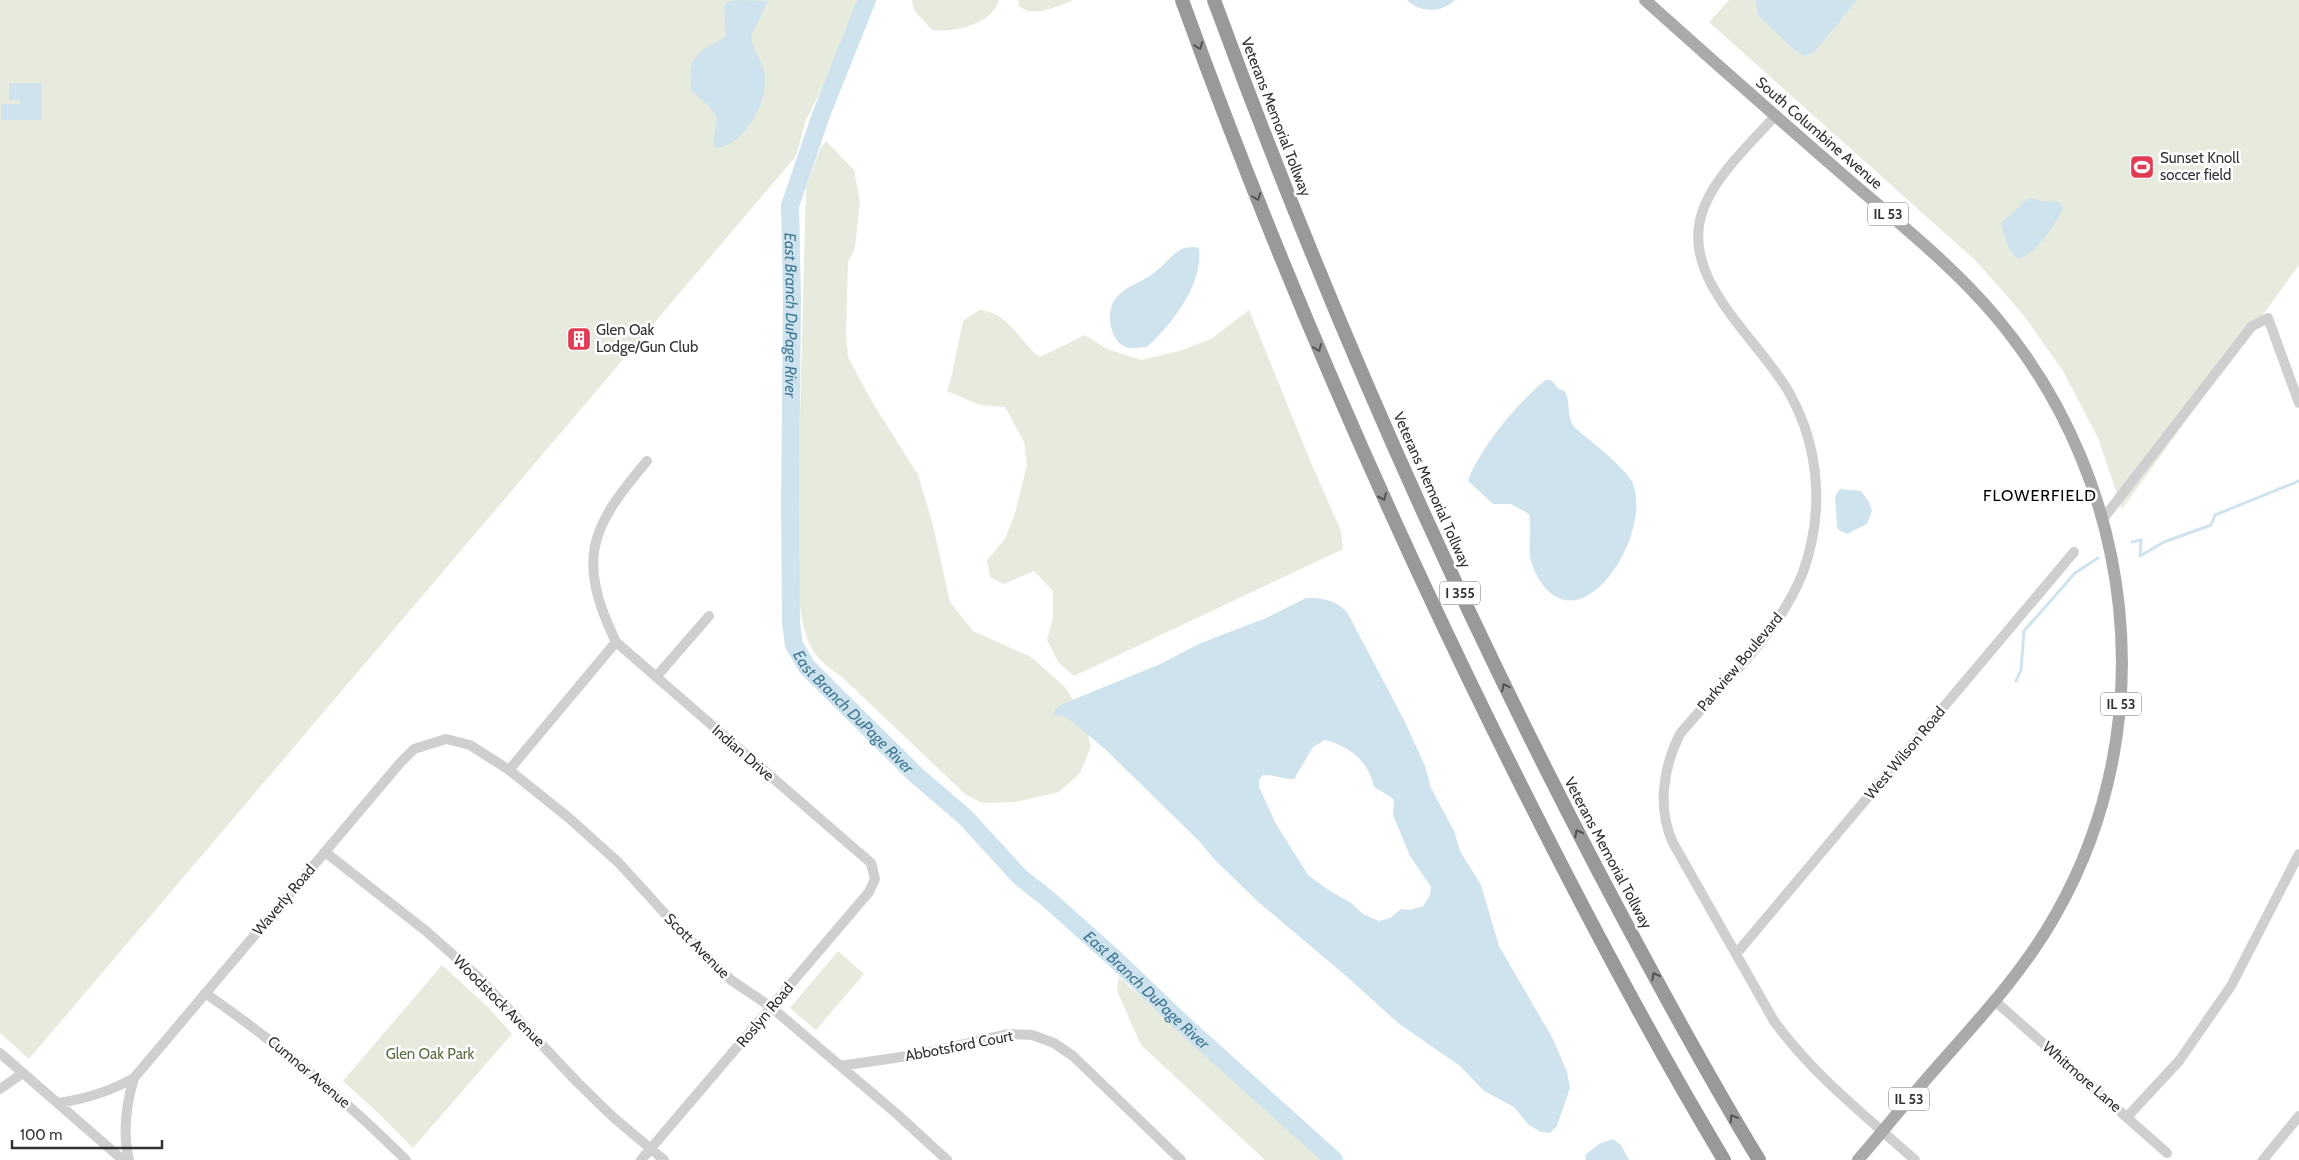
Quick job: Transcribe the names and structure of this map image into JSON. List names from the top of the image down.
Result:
{
  "streets": {
    "highway": ["Veterans Memorial Tollway", "I 355"],
    "main road": ["South Columbine Avenue", "IL 53"],
    "street": [
      "Parkview Boulevard",
      "Indian Drive",
      "West Wilson Road",
      "Waverly Road",
      "Scott Avenue",
      "Woodstock Avenue",
      "Roslyn Road",
      "Abbotsford Court",
      "Cumnor Avenue",
      "Whitmore Lane"
    ]
  },
  "crossings": [
    ["South Columbine Avenue", "IL 53"],
    ["South Columbine Avenue", "Parkview Boulevard"],
    ["South Columbine Avenue", "Whitmore Lane"],
    ["IL 53", "Parkview Boulevard"],
    ["Parkview Boulevard", "West Wilson Road"],
    ["Indian Drive", "Roslyn Road"],
    ["Waverly Road", "Scott Avenue"],
    ["Waverly Road", "Woodstock Avenue"],
    ["Waverly Road", "Cumnor Avenue"],
    ["Scott Avenue", "Roslyn Road"],
    ["Scott Avenue", "Abbotsford Court"],
    ["Woodstock Avenue", "Roslyn Road"]
  ],
  "districts": ["FLOWERFIELD"],
  "water": ["East Branch DuPage River"],
  "parks": ["Glen Oak Park"],
  "places": {
    "sports": ["Sunset Knoll soccer field"],
    "building": ["Glen Oak Lodge/Gun Club"]
  },
  "scale_bar": "100 m"
}
